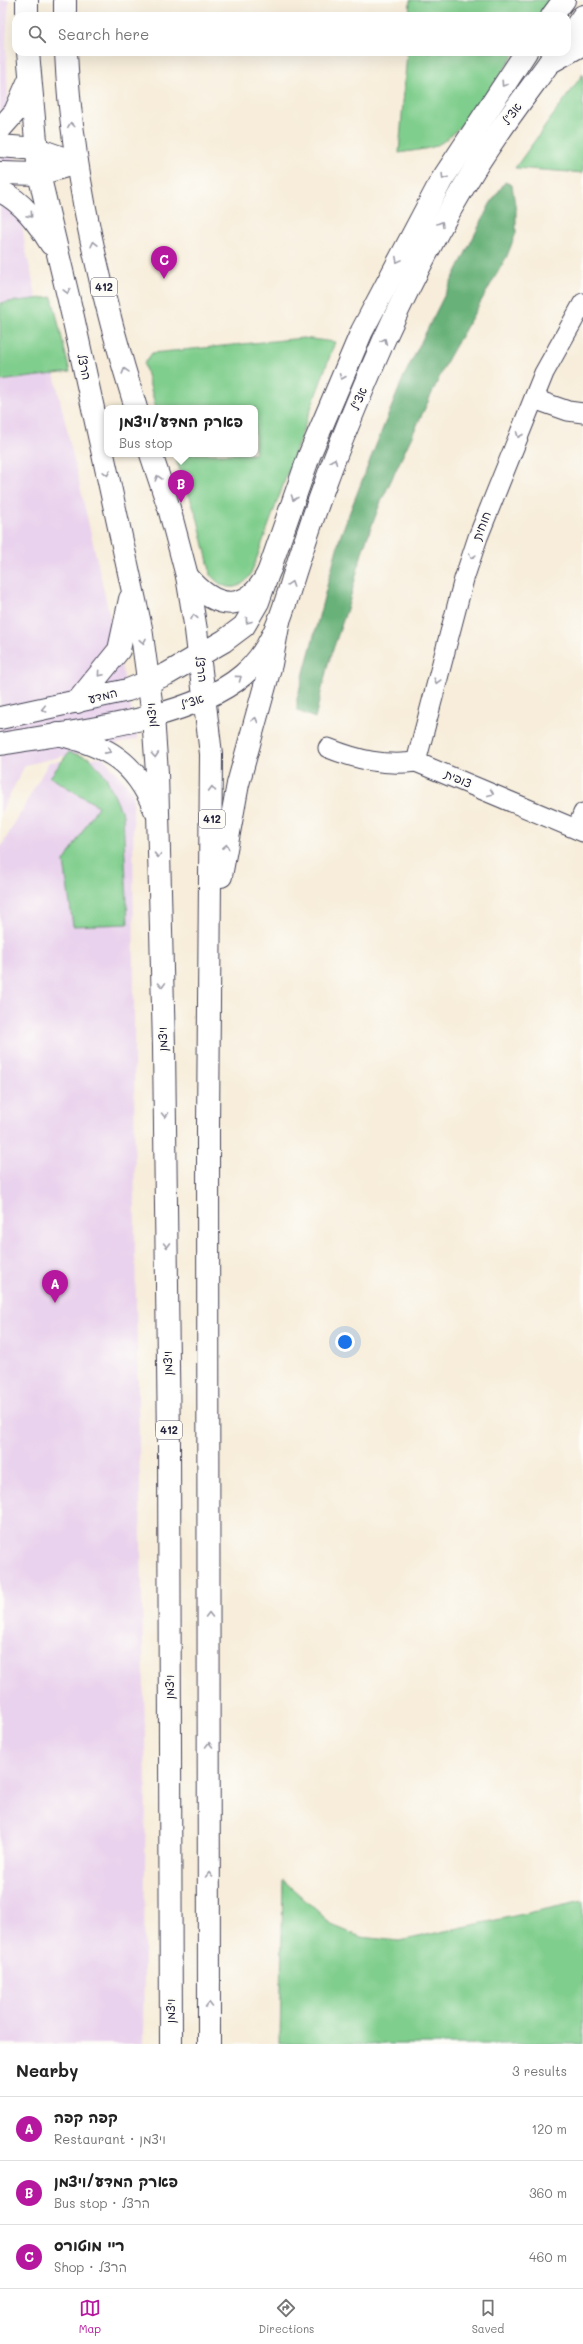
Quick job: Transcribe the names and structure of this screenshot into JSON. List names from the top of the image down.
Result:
{
  "streets": {
    "main road": [
      "אצ\"ל",
      "412",
      "הרצל",
      "המדע",
      "ויצמן"
    ],
    "street": ["חוחית", "צופית"]
  },
  "crossings": [
    ["אצ\"ל", "412"],
    ["אצ\"ל", "הרצל"],
    ["אצ\"ל", "המדע"],
    ["אצ\"ל", "ויצמן"],
    ["412", "הרצל"],
    ["הרצל", "המדע"],
    ["הרצל", "ויצמן"],
    ["חוחית", "צופית"],
    ["המדע", "ויצמן"]
  ],
  "one_way": ["חוחית", "צופית"],
  "page": {
    "search": "Search here",
    "pins": ["C", "B", "A"],
    "popup": ["פארק המדע/ויצמן", "Bus stop"],
    "heading": ["Nearby", "3 results"],
    "list": [
      {
        "mark": "A",
        "name": "קפה קפה",
        "note": "Restaurant · ויצמן",
        "value": "120 m"
      },
      {
        "mark": "B",
        "name": "פארק המדע/ויצמן",
        "note": "Bus stop · הרצל",
        "value": "360 m"
      },
      {
        "mark": "C",
        "name": "ריי מוטורס",
        "note": "Shop · הרצל",
        "value": "460 m"
      }
    ],
    "nav": ["Map", "Directions", "Saved"]
  }
}
